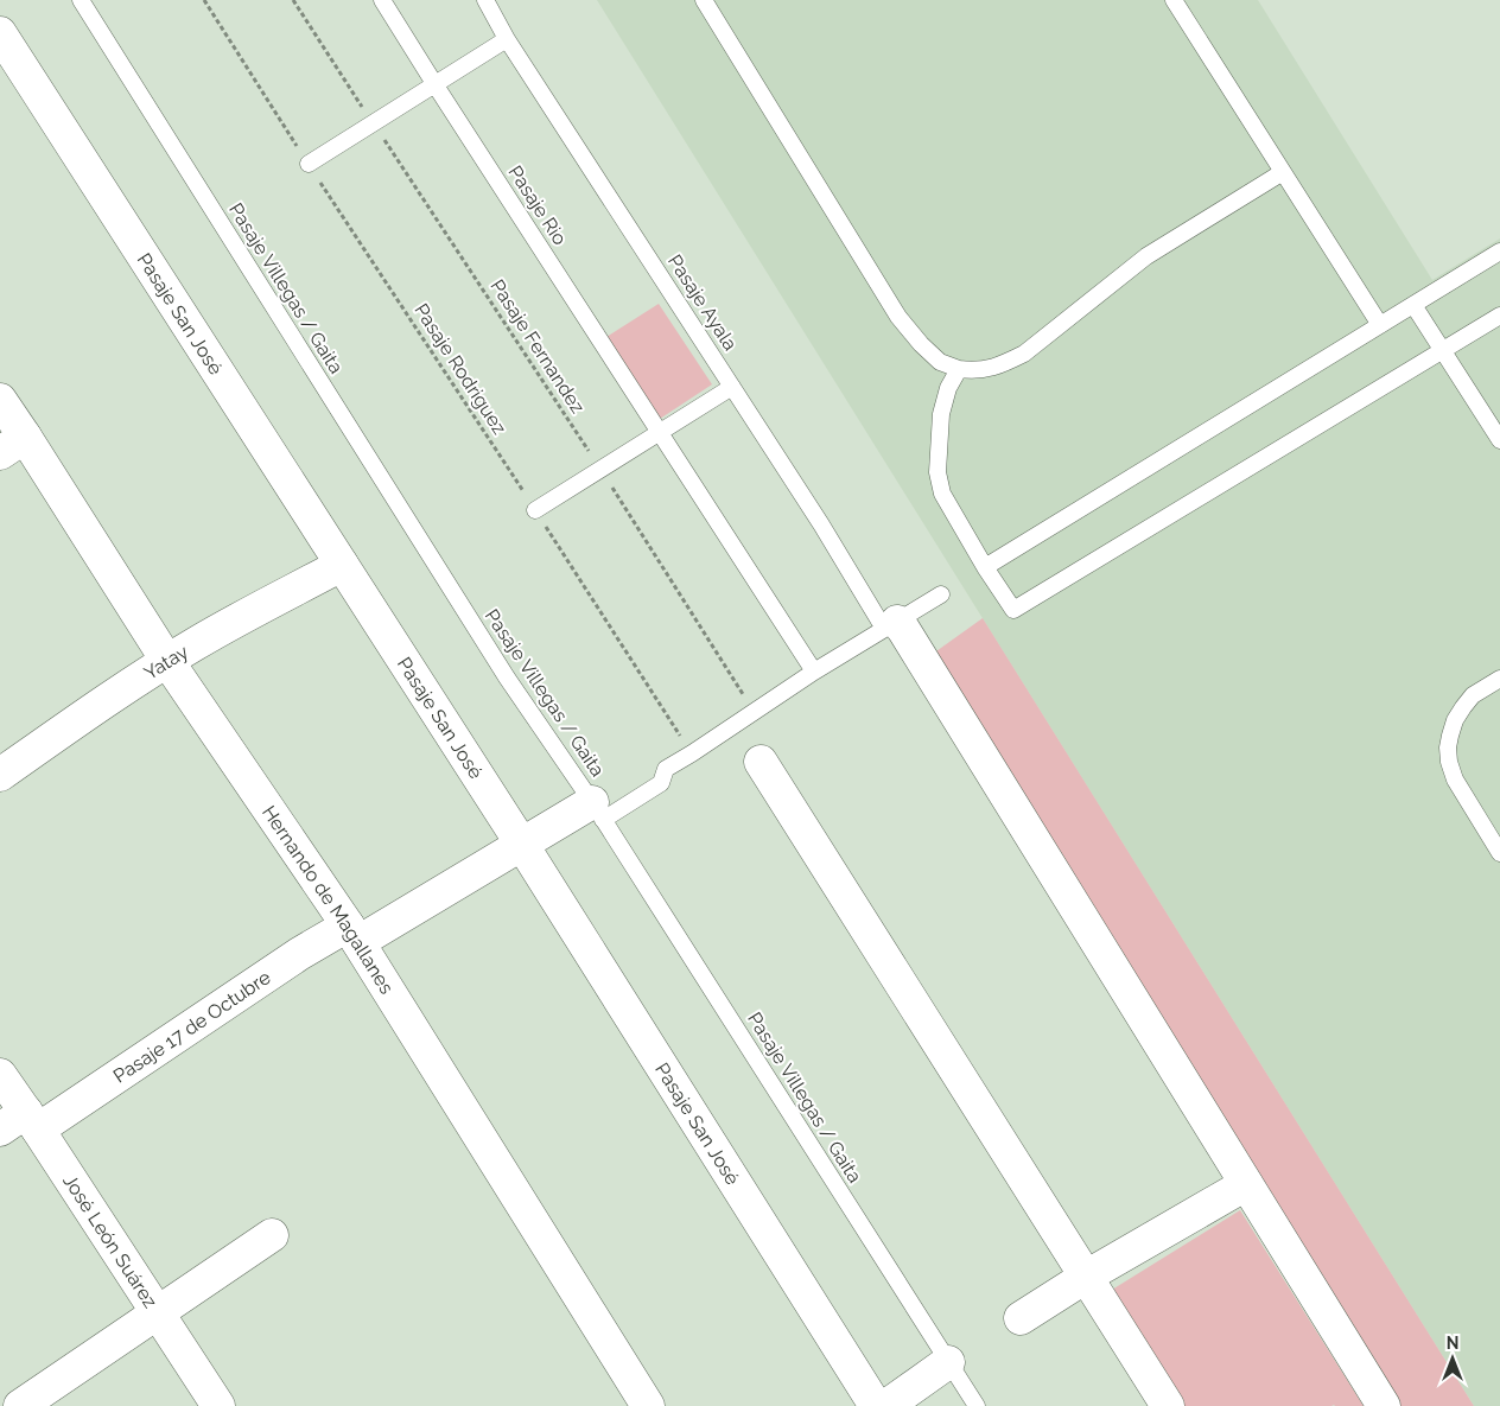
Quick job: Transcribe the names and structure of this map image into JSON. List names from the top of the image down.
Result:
{
  "streets": {
    "street": [
      "Pasaje San José",
      "Yatay",
      "Hernando de Magallanes",
      "Pasaje 17 de Octubre",
      "José León Suárez"
    ],
    "lane": ["Pasaje Rio", "Pasaje Villegas / Gaita", "Pasaje Ayala"],
    "path": ["Pasaje Fernandez", "Pasaje Rodriguez"]
  },
  "crossings": [
    ["Pasaje Villegas / Gaita", "Pasaje 17 de Octubre"],
    ["Pasaje San José", "Yatay"],
    ["Pasaje San José", "Pasaje 17 de Octubre"],
    ["Yatay", "Hernando de Magallanes"],
    ["Hernando de Magallanes", "Pasaje 17 de Octubre"],
    ["Pasaje 17 de Octubre", "José León Suárez"]
  ],
  "north": "top"
}
